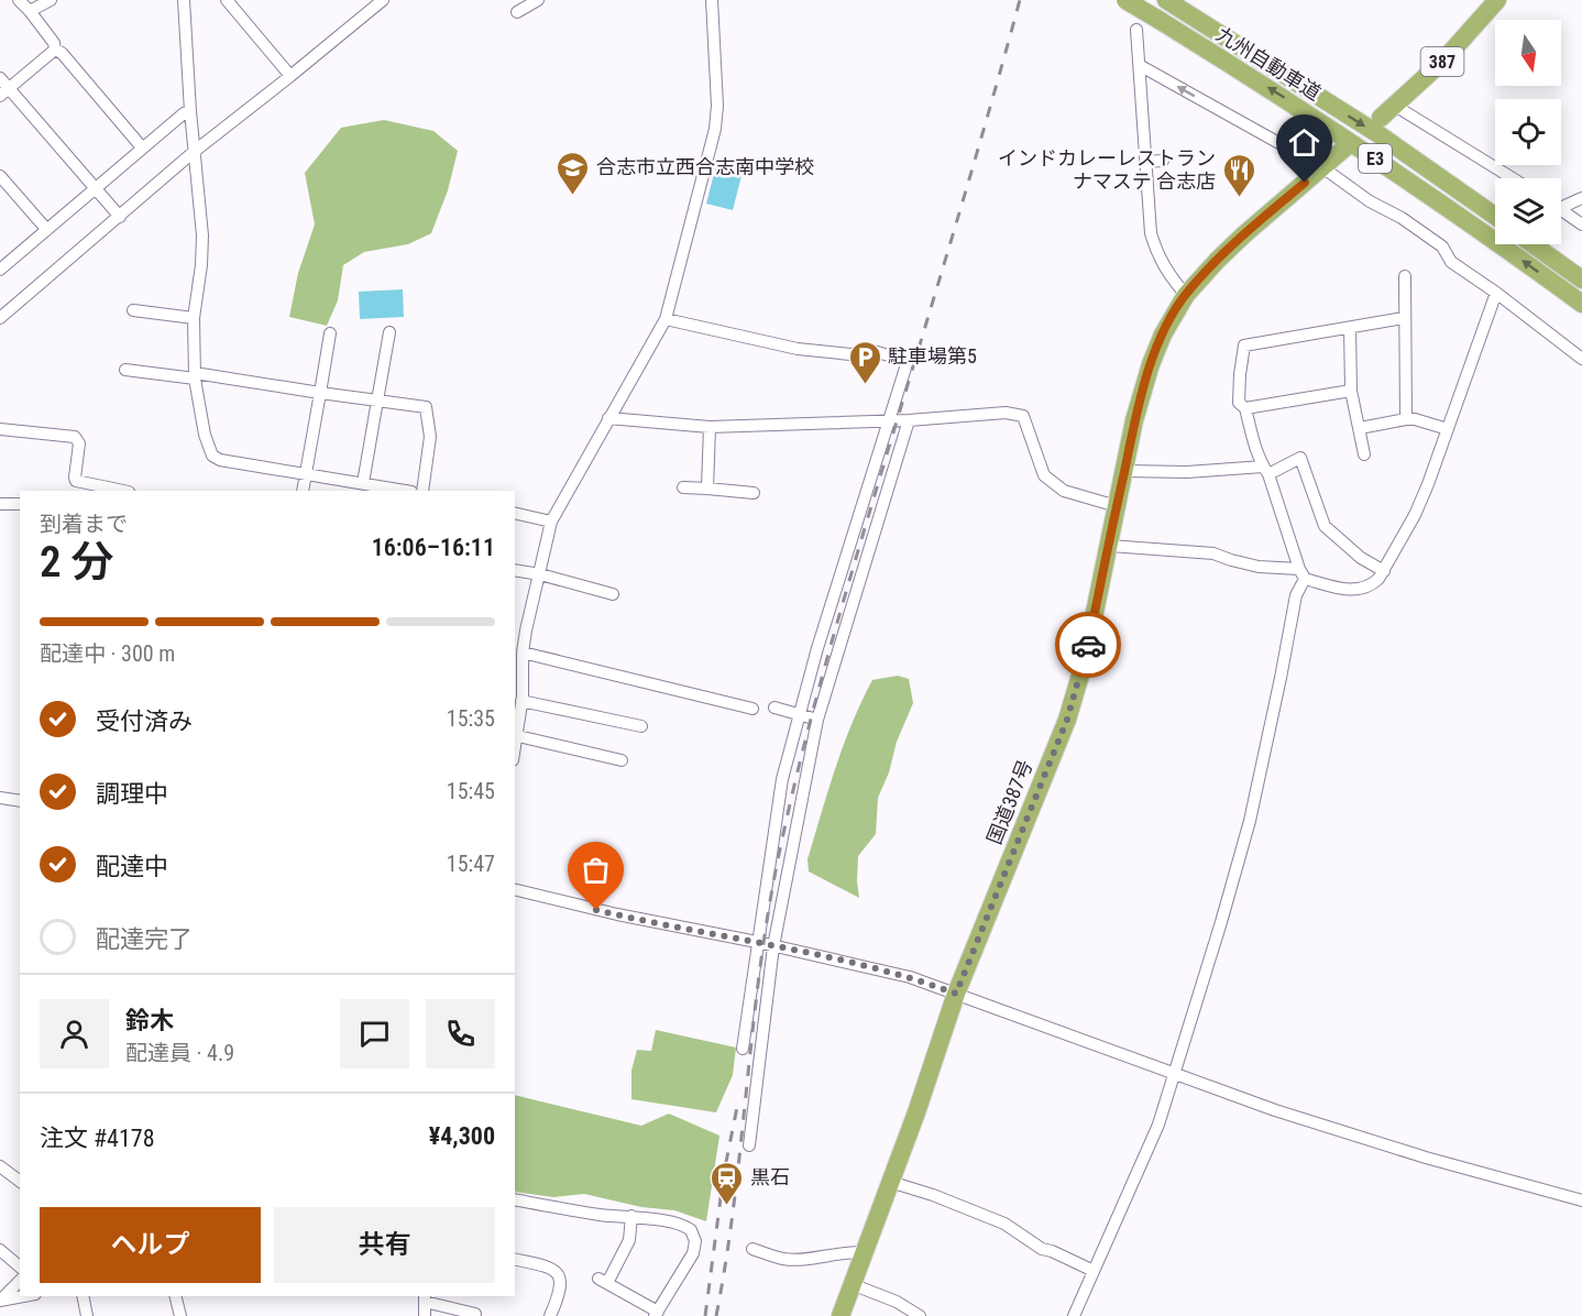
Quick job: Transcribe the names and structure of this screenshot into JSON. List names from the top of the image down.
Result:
{
  "streets": {
    "highway": [
      "387",
      "九州自動車道",
      "E3",
      "国道387号"
    ]
  },
  "places": {
    "school or university": ["合志市立西合志南中学校"],
    "restaurant": ["インドカレーレストラン ナマステ 合志店"],
    "parking": ["駐車場第5"],
    "station": ["黒石"]
  },
  "north": "bottom",
  "page": {
    "heading": ["2 分", "到着まで", "16:06–16:11"],
    "panel": [
      "鈴木",
      "配達員 · 4.9",
      "注文 #4178",
      "¥4,300"
    ],
    "bar": "配達中 · 300 m",
    "list": [
      ["受付済み", "15:35"],
      ["調理中", "15:45"],
      ["配達中", "15:47"],
      "配達完了"
    ],
    "buttons": ["ヘルプ", "共有"]
  }
}
